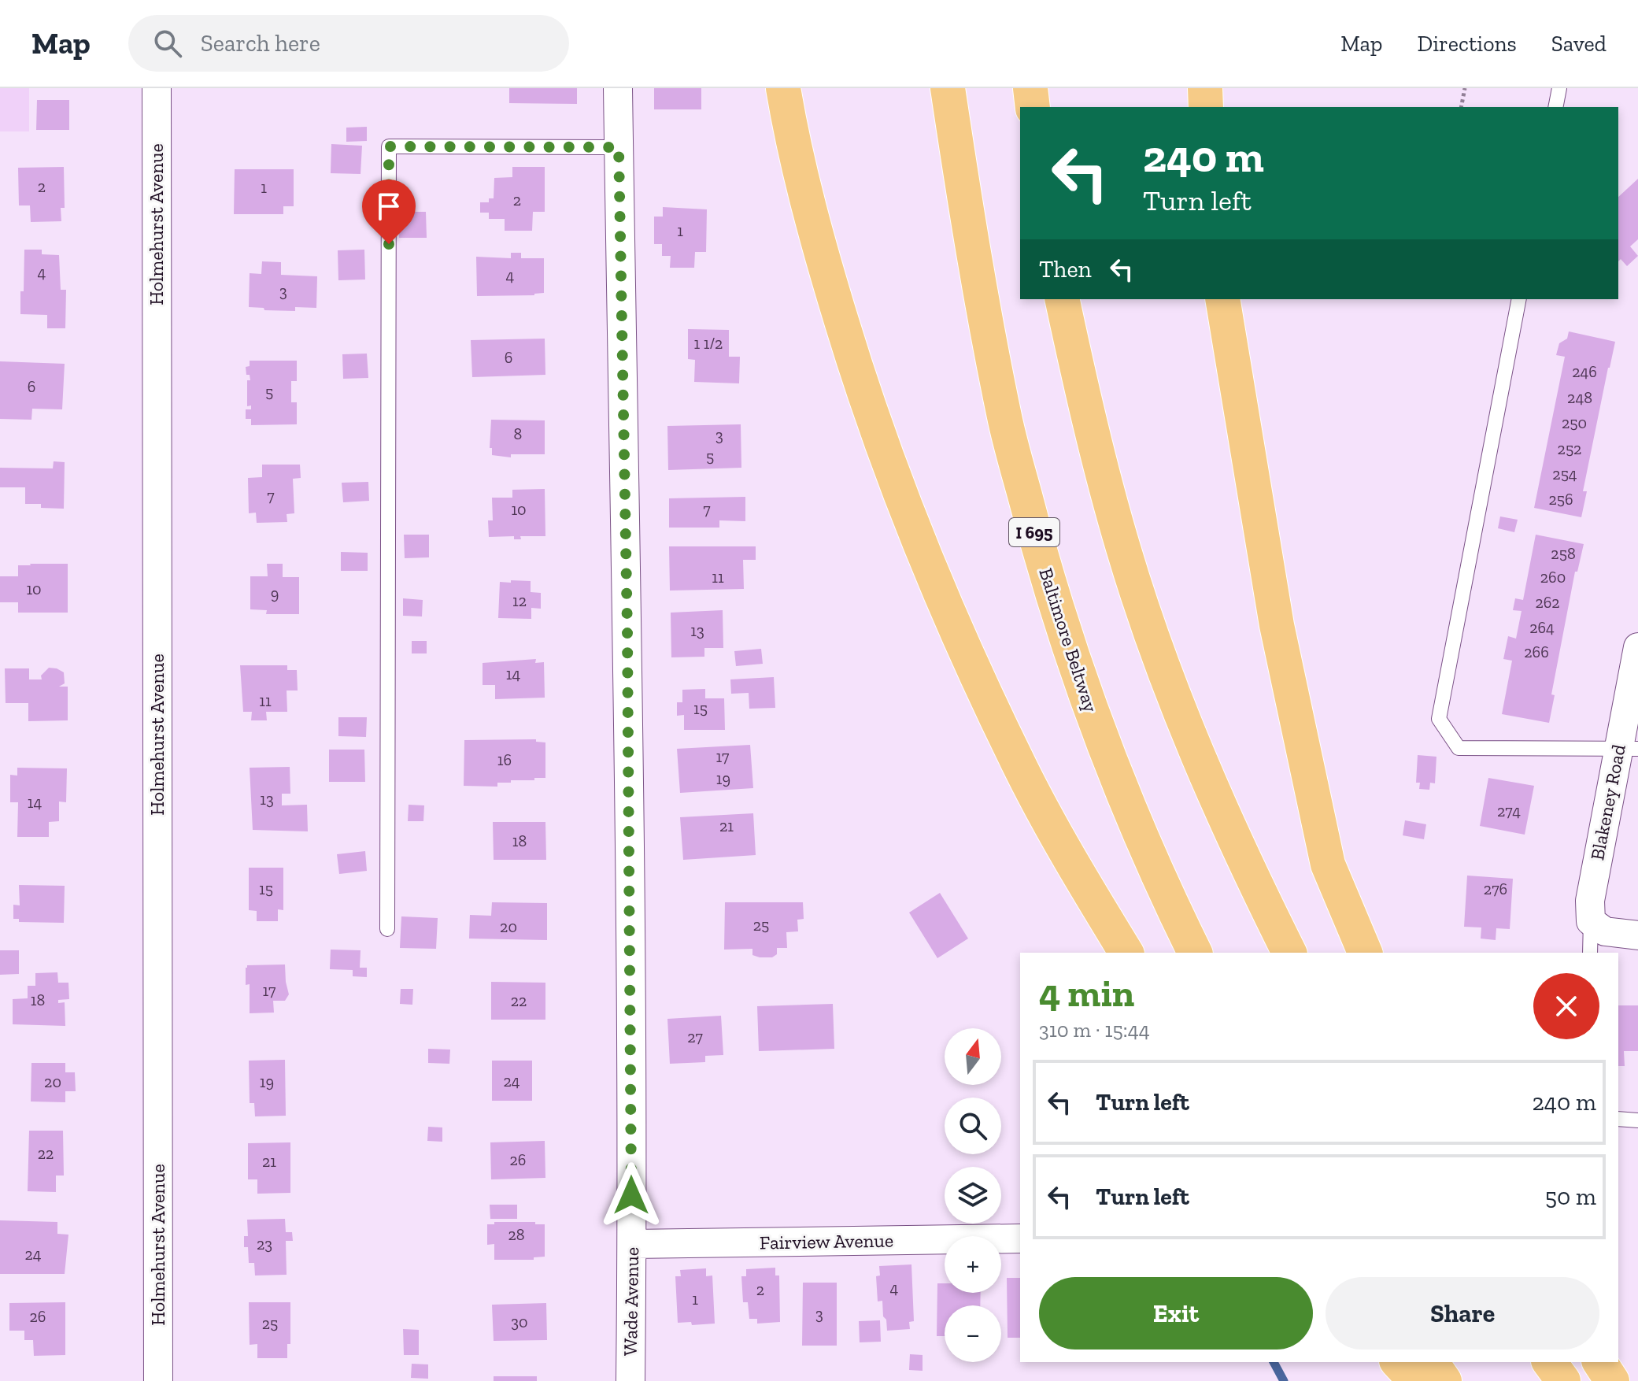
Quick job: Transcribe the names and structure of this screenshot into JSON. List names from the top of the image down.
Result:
{
  "streets": {
    "highway": ["I 695", "Baltimore Beltway"],
    "street": [
      "Holmehurst Avenue",
      "Blakeney Road",
      "Fairview Avenue",
      "Wade Avenue"
    ]
  },
  "crossings": [
    ["Fairview Avenue", "Wade Avenue"]
  ],
  "house_numbers": [
    "2",
    "1",
    "2",
    "1",
    "4",
    "4",
    "3",
    "1 1/2",
    "6",
    "246",
    "6",
    "5",
    "248",
    "250",
    "8",
    "3",
    "252",
    "5",
    "254",
    "7",
    "256",
    "10",
    "7",
    "258",
    "11",
    "260",
    "10",
    "9",
    "12",
    "262",
    "264",
    "13",
    "266",
    "14",
    "11",
    "15",
    "17",
    "16",
    "19",
    "13",
    "14",
    "274",
    "21",
    "18",
    "15",
    "276",
    "25",
    "20",
    "17",
    "18",
    "22",
    "27",
    "24",
    "20",
    "19",
    "22",
    "26",
    "21",
    "28",
    "23",
    "24",
    "4",
    "2",
    "1",
    "3",
    "26",
    "30",
    "25"
  ],
  "north": "top",
  "page": {
    "header": "Map",
    "search": "Search here",
    "nav": ["Map", "Directions", "Saved"],
    "turn": ["240 m", "Turn left"],
    "then": "Then",
    "heading": ["4 min", "310 m · 15:44"],
    "map_buttons": ["+", "−"],
    "list": [
      {
        "name": "Turn left",
        "value": "240 m"
      },
      {
        "name": "Turn left",
        "value": "50 m"
      }
    ],
    "buttons": ["Exit", "Share"]
  }
}
